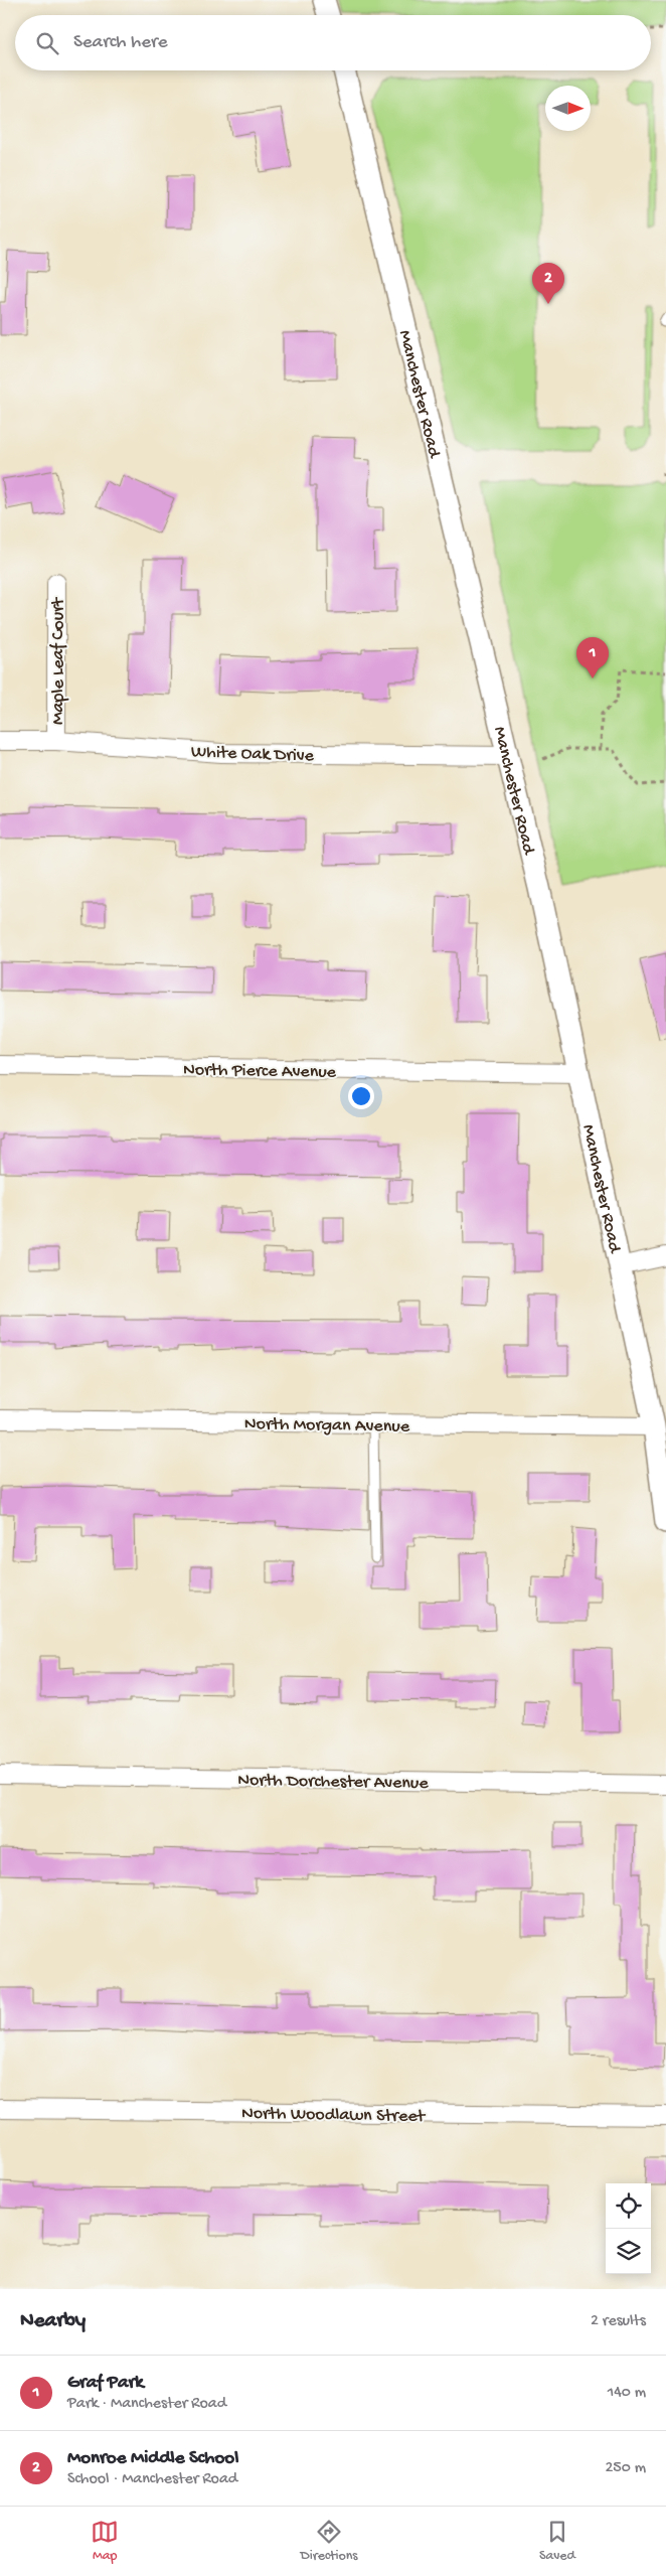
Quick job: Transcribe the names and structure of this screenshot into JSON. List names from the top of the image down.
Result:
{
  "streets": {
    "street": [
      "Manchester Road",
      "Maple Leaf Court",
      "White Oak Drive",
      "North Pierce Avenue",
      "North Morgan Avenue",
      "North Dorchester Avenue",
      "North Woodlawn Street"
    ]
  },
  "crossings": [
    ["Manchester Road", "White Oak Drive"],
    ["Manchester Road", "North Pierce Avenue"],
    ["Manchester Road", "North Morgan Avenue"],
    ["Maple Leaf Court", "White Oak Drive"]
  ],
  "north": "right",
  "page": {
    "search": "Search here",
    "pins": ["2", "1"],
    "heading": ["Nearby", "2 results"],
    "list": [
      {
        "mark": "1",
        "name": "Graf Park",
        "note": "Park · Manchester Road",
        "value": "140 m"
      },
      {
        "mark": "2",
        "name": "Monroe Middle School",
        "note": "School · Manchester Road",
        "value": "250 m"
      }
    ],
    "nav": ["Map", "Directions", "Saved"]
  }
}
